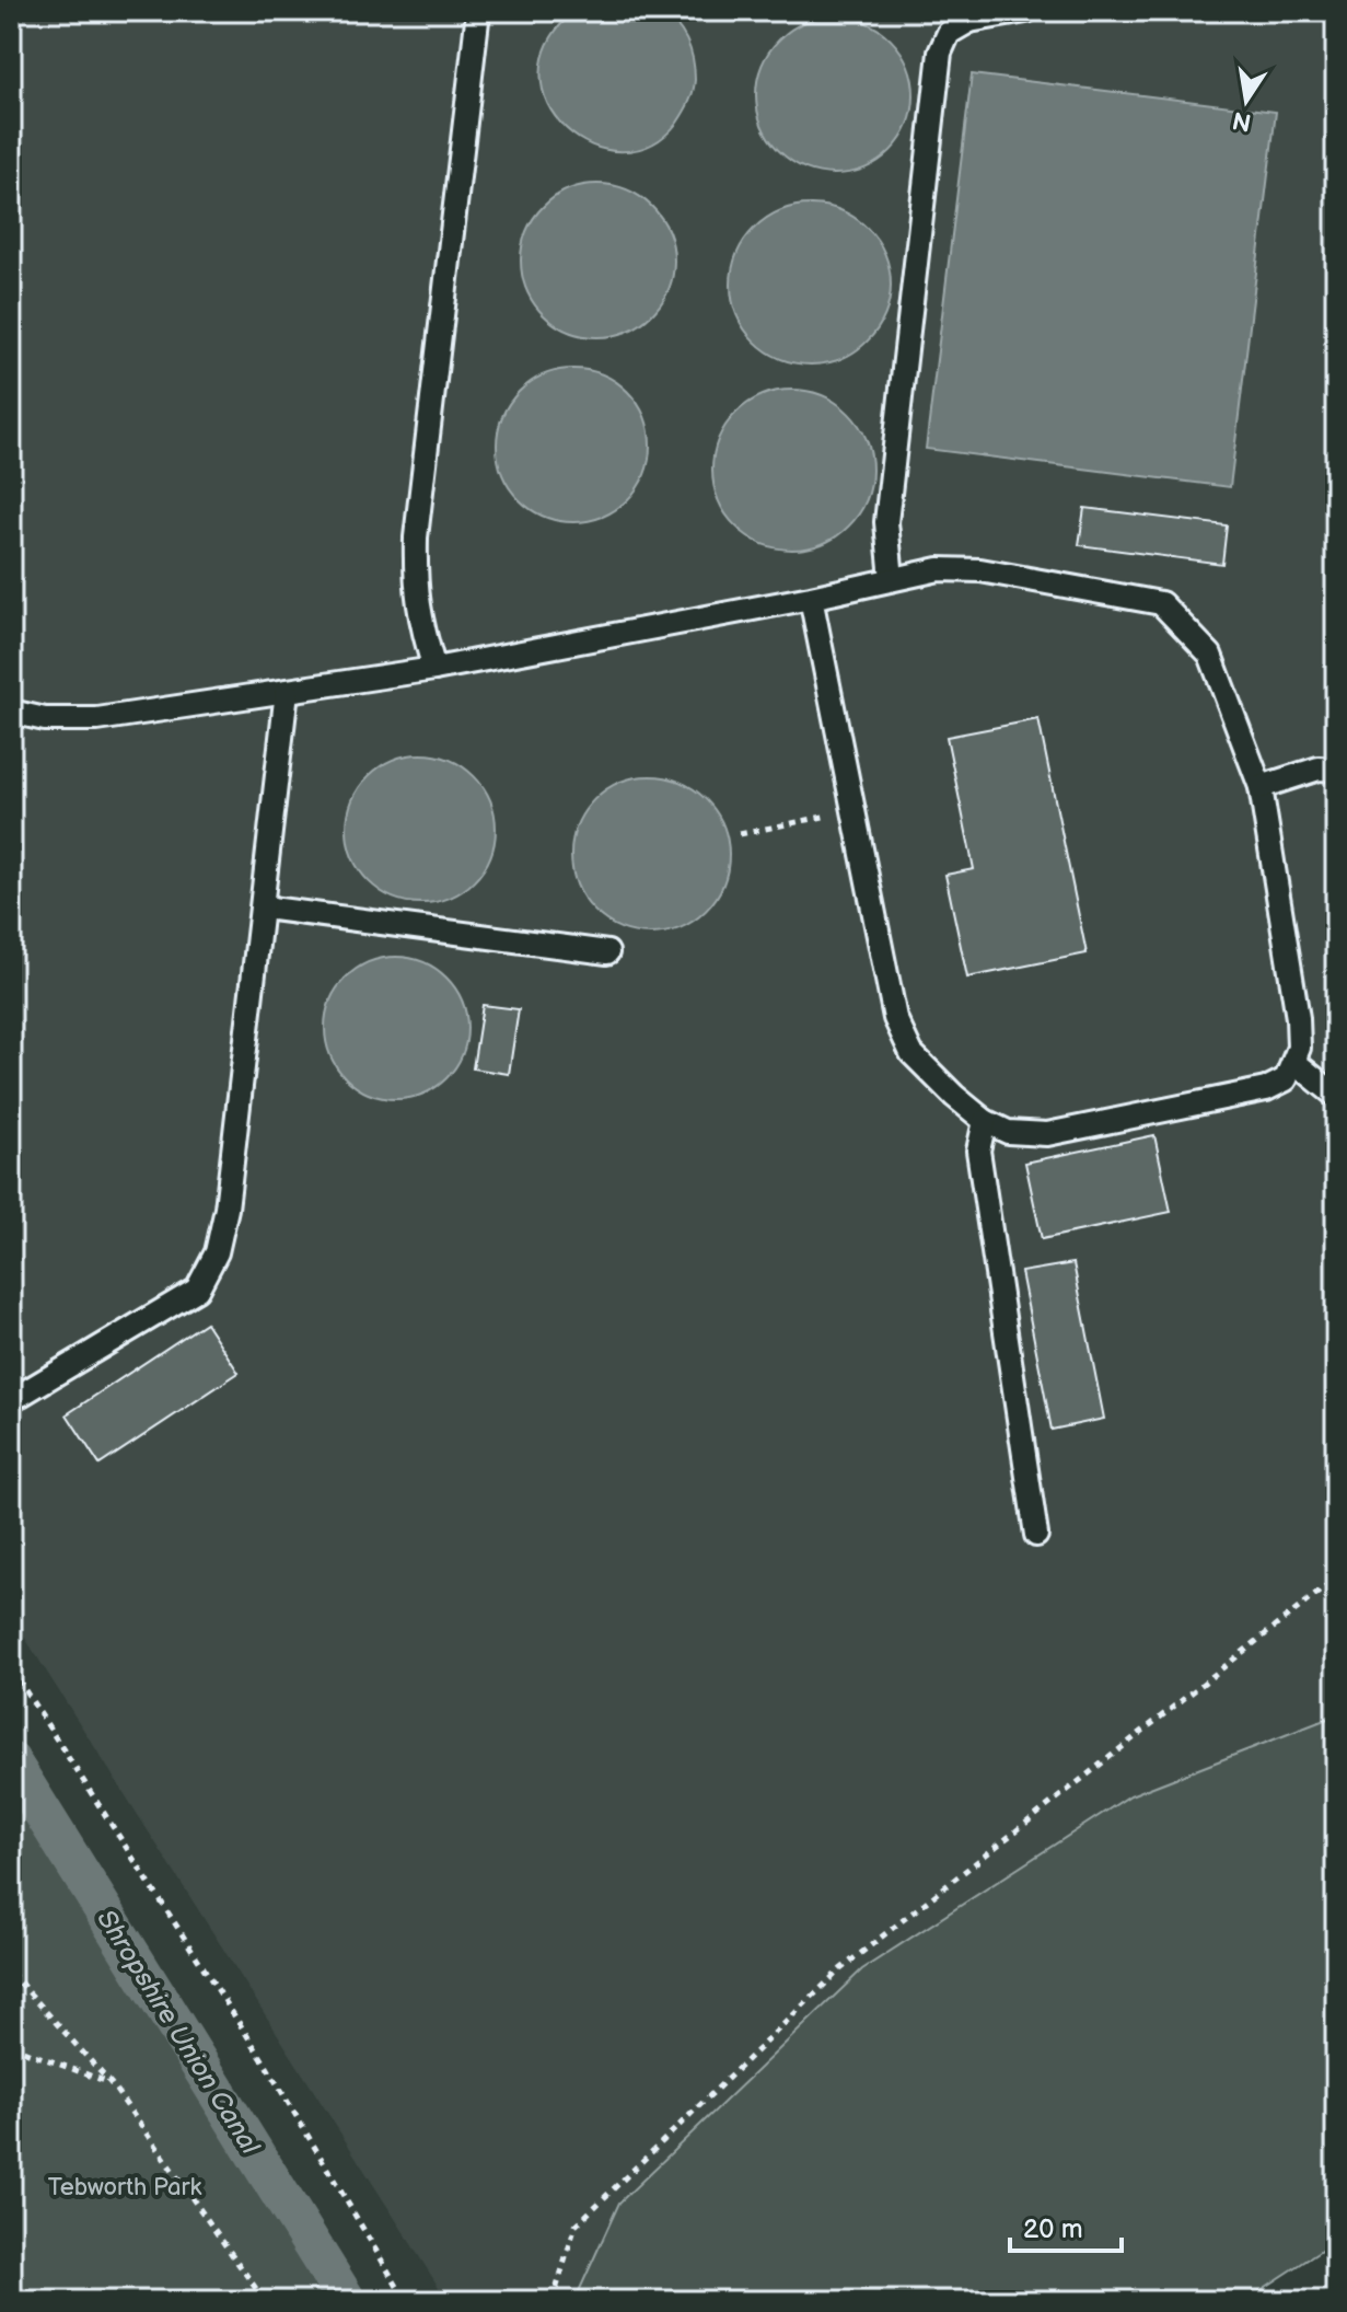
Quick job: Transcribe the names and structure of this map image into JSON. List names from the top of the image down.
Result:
{
  "water": ["Shropshire Union Canal"],
  "parks": ["Tebworth Park"],
  "scale_bar": "20 m",
  "north": "bottom"
}
